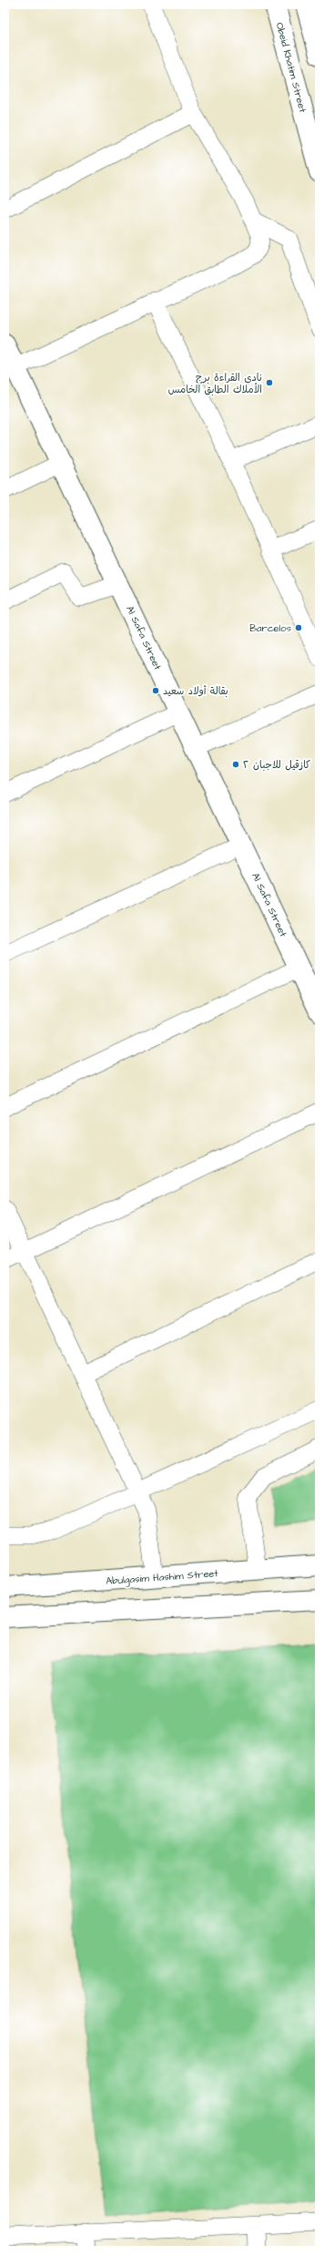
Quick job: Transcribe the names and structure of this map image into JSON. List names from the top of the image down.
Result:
{
  "streets": {
    "main road": ["Obeid Khatim Street", "Al Safa Street", "Abulgasim Hashim Street"]
  },
  "places": [
    "نادي القراءة برج الأملاك الطابق الخامس",
    "Barcelos",
    "بقالة أولاد سعيد",
    "كازقيل للاجبان ٢"
  ]
}
